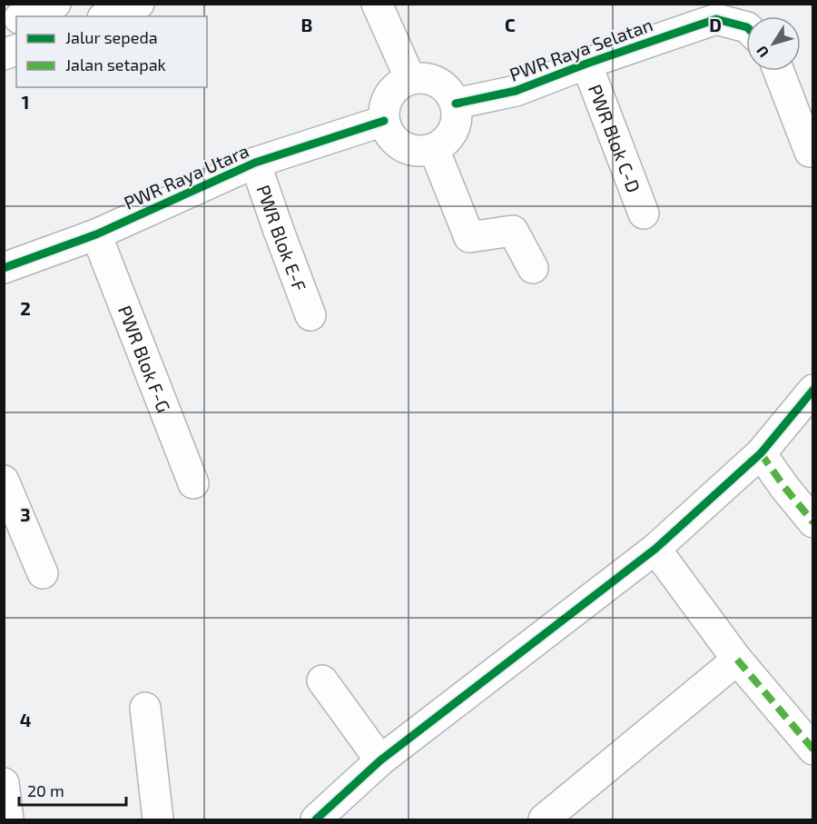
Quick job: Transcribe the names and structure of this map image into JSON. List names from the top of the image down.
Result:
{
  "streets": {
    "street": [
      "PWR Raya Selatan",
      "PWR Blok C-D",
      "PWR Raya Utara",
      "PWR Blok E-F",
      "PWR Blok F-G"
    ]
  },
  "crossings": [
    ["PWR Raya Selatan", "PWR Blok C-D"],
    ["PWR Raya Selatan", "PWR Raya Utara"],
    ["PWR Raya Utara", "PWR Blok E-F"],
    ["PWR Raya Utara", "PWR Blok F-G"]
  ],
  "legend": ["Jalur sepeda", "Jalan setapak"],
  "scale_bar": "20 m",
  "north": "bottom left",
  "grid": {
    "columns": ["B", "C", "D"],
    "rows": [
      "1",
      "2",
      "3",
      "4"
    ]
  }
}
